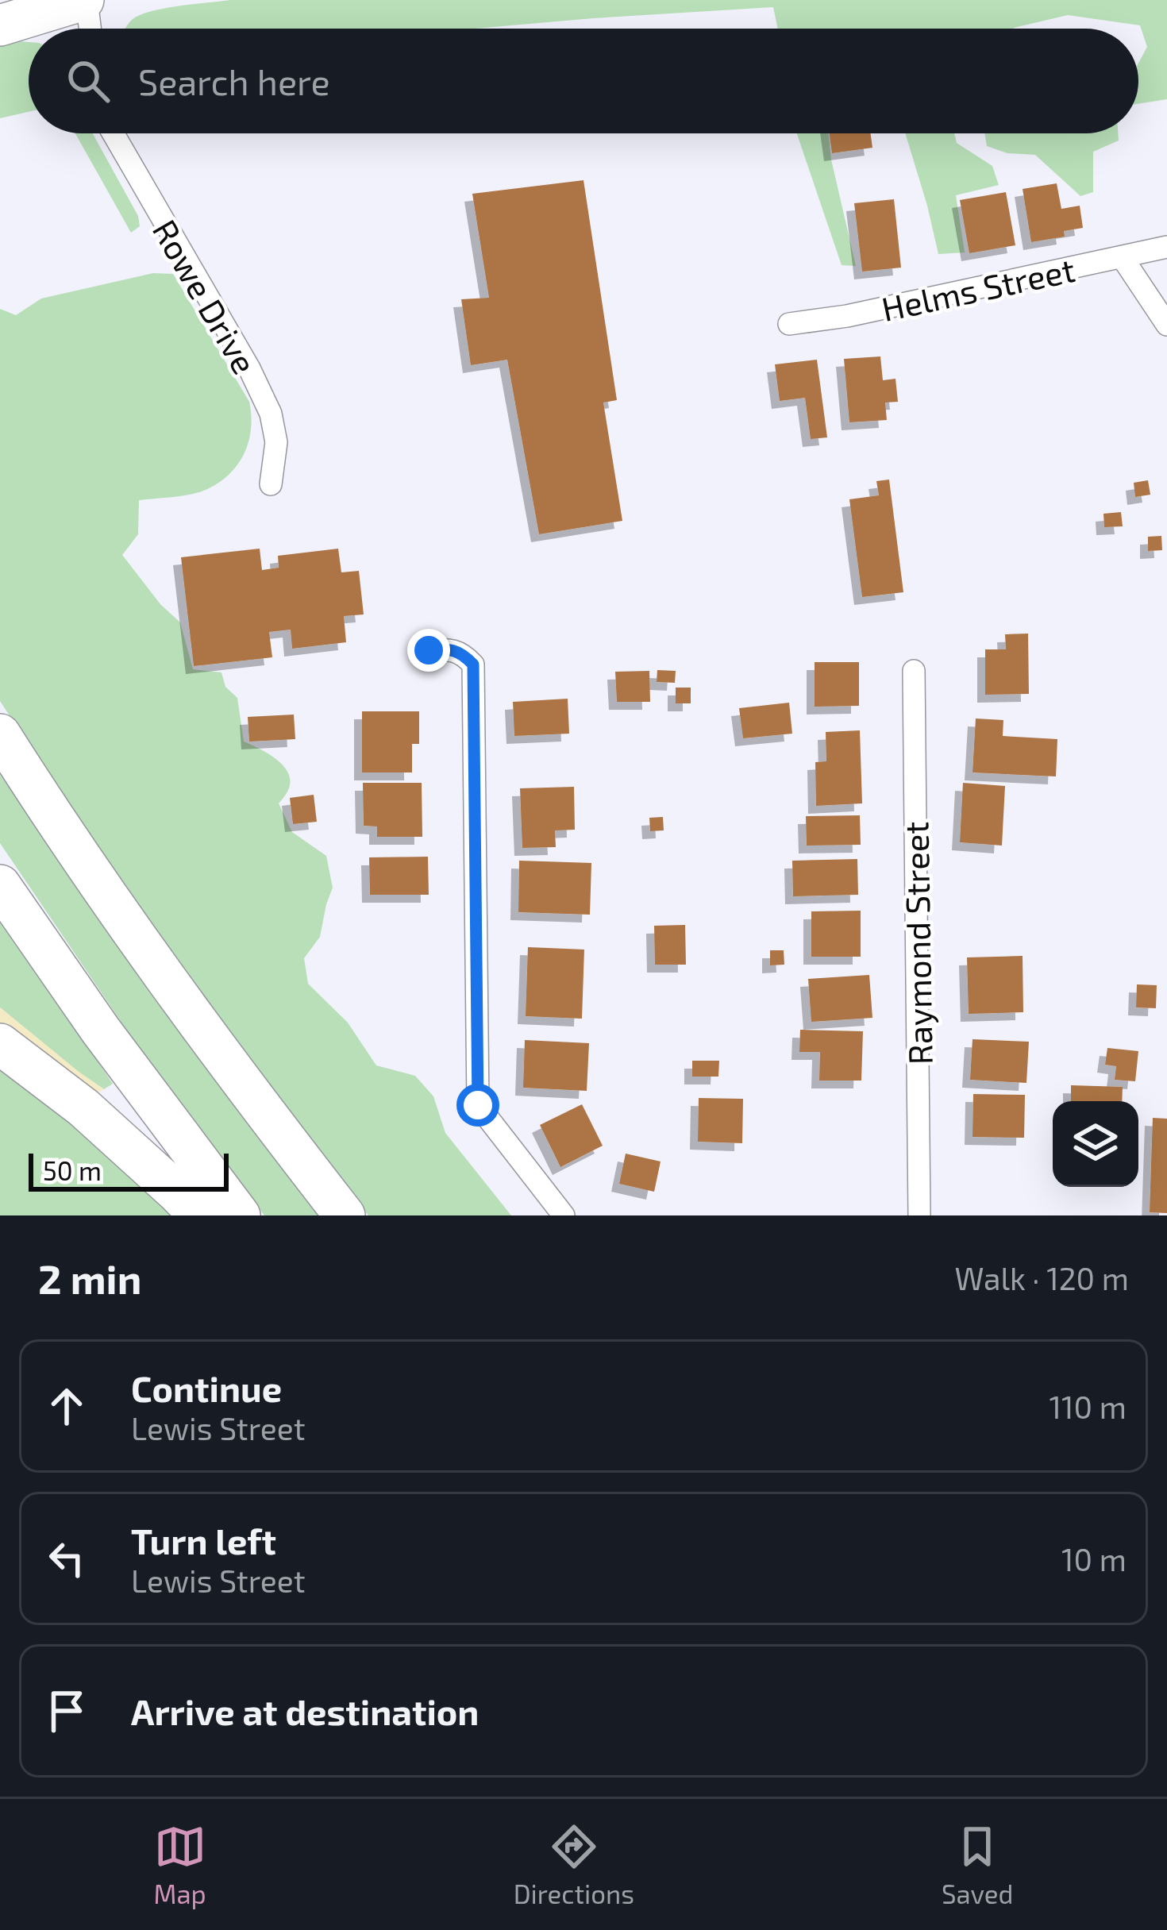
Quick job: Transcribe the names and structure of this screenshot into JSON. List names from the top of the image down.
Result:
{
  "streets": {
    "street": ["Helms Street", "Rowe Drive", "Raymond Street"]
  },
  "scale_bar": "50 m",
  "page": {
    "search": "Search here",
    "scale": "50 m",
    "heading": ["2 min", "Walk · 120 m"],
    "list": [
      ["Continue", "Lewis Street", "110 m"],
      ["Turn left", "Lewis Street", "10 m"],
      "Arrive at destination"
    ],
    "nav": ["Map", "Directions", "Saved"]
  }
}
